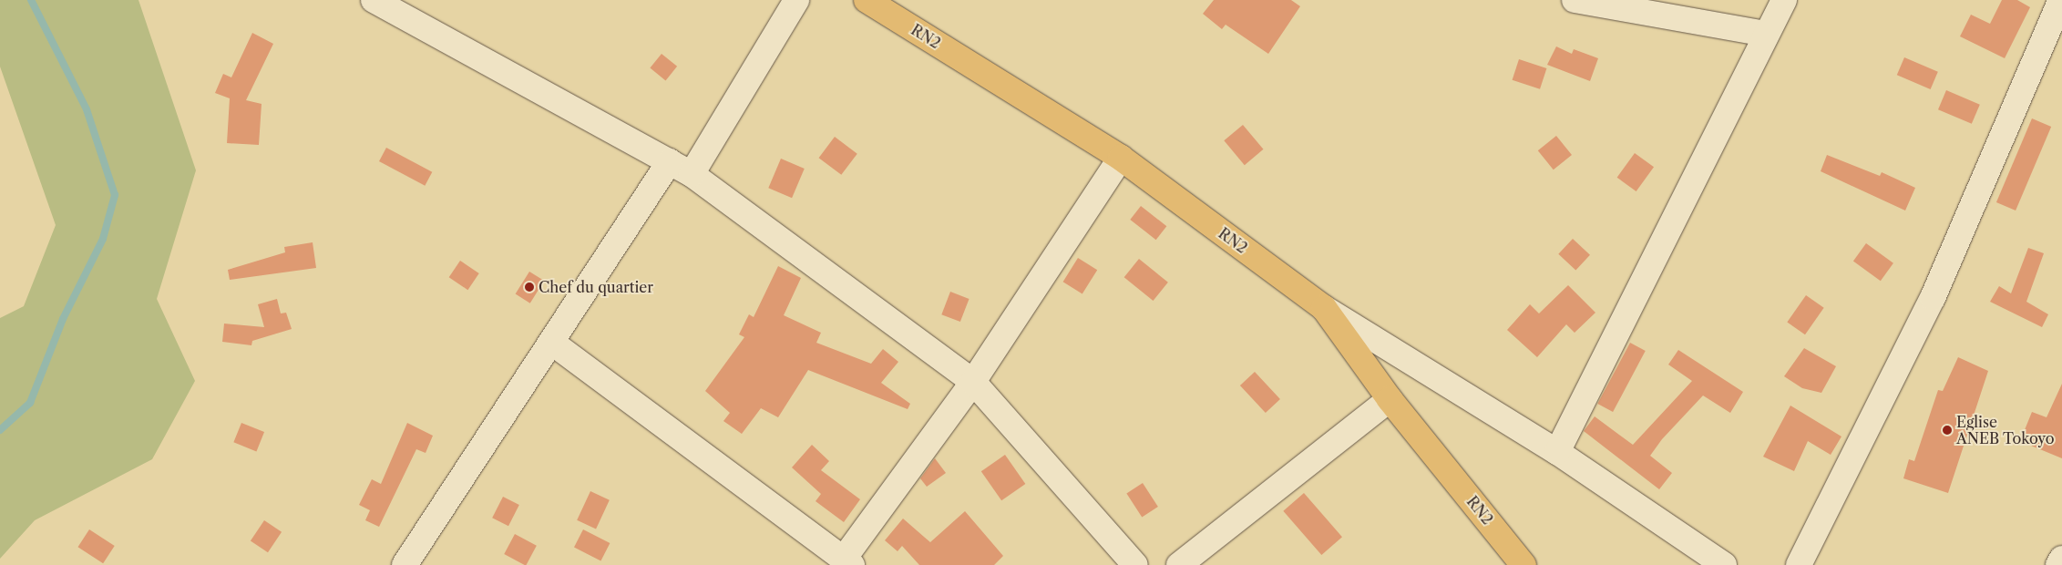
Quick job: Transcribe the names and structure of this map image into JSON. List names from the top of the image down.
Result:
{
  "streets": {
    "main road": ["RN2"]
  },
  "places": ["Chef du quartier", "Eglise ANEB Tokoyo"]
}
